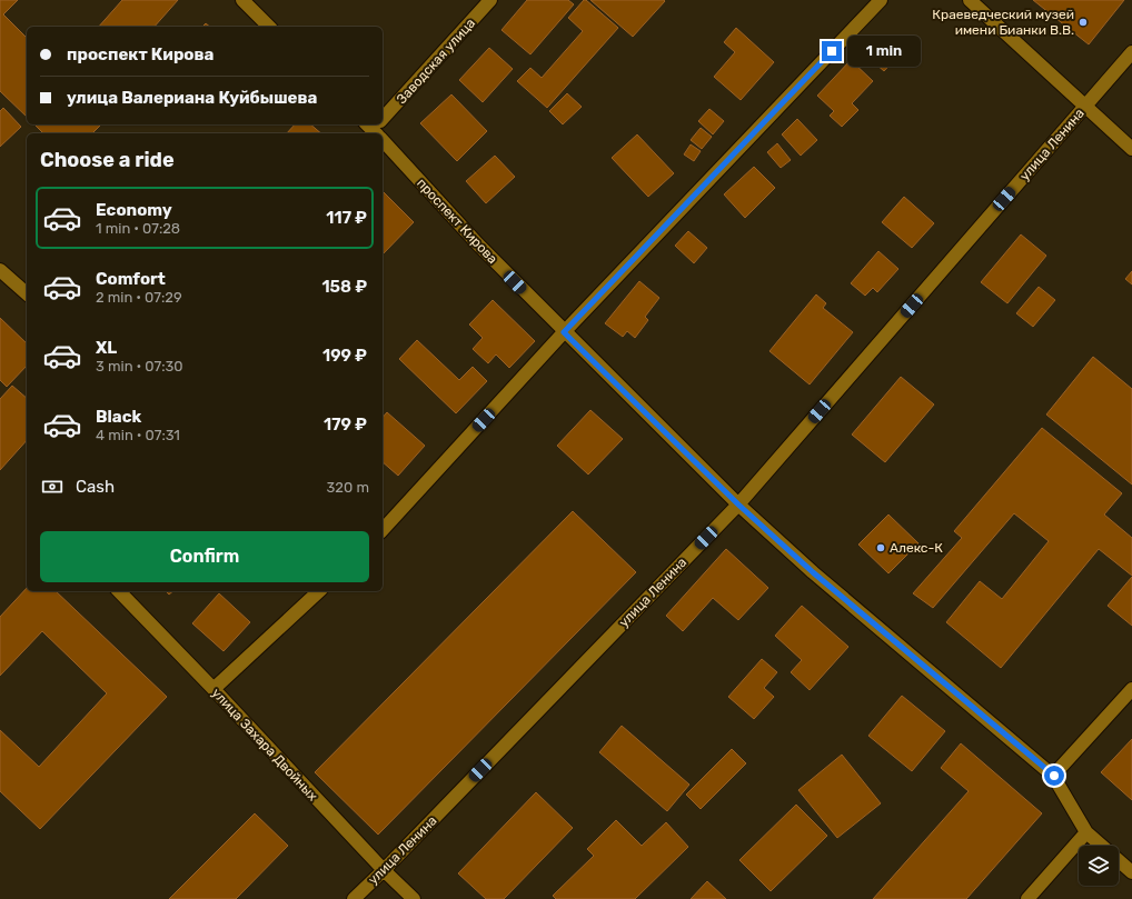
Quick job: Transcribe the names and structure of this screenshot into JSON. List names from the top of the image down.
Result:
{
  "streets": {
    "street": [
      "Заводская улица",
      "улица Ленина",
      "проспект Кирова",
      "улица Захара Двойных"
    ]
  },
  "crossings": [
    ["улица Ленина", "проспект Кирова"],
    ["улица Ленина", "улица Захара Двойных"]
  ],
  "places": ["Краеведческий музей имени Бианки В.В.", "Алекс-К"],
  "page": {
    "banner": ["проспект Кирова", "улица Валериана Куйбышева"],
    "bubble": "1 min",
    "heading": "Choose a ride",
    "list": [
      {
        "name": "Economy",
        "note": "1 min · 07:28",
        "value": "117 ₽"
      },
      {
        "name": "Comfort",
        "note": "2 min · 07:29",
        "value": "158 ₽"
      },
      {
        "name": "XL",
        "note": "3 min · 07:30",
        "value": "199 ₽"
      },
      {
        "name": "Black",
        "note": "4 min · 07:31",
        "value": "179 ₽"
      }
    ],
    "pay": ["Cash", "320 m"],
    "buttons": "Confirm"
  }
}
